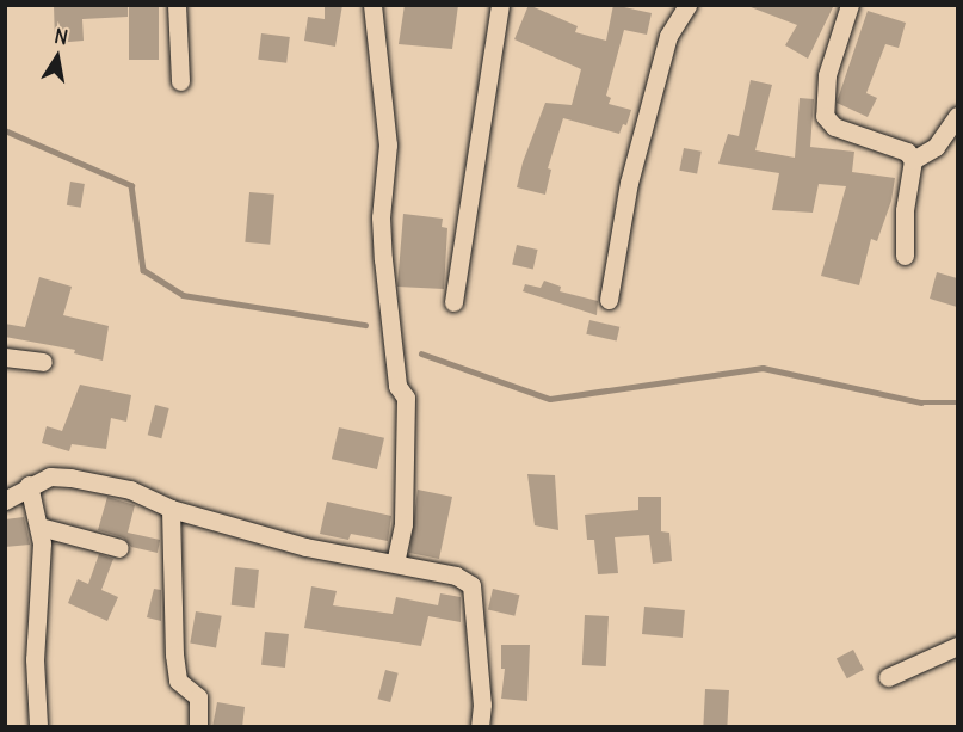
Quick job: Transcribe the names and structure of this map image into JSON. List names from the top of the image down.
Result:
{
  "north": "top"
}
